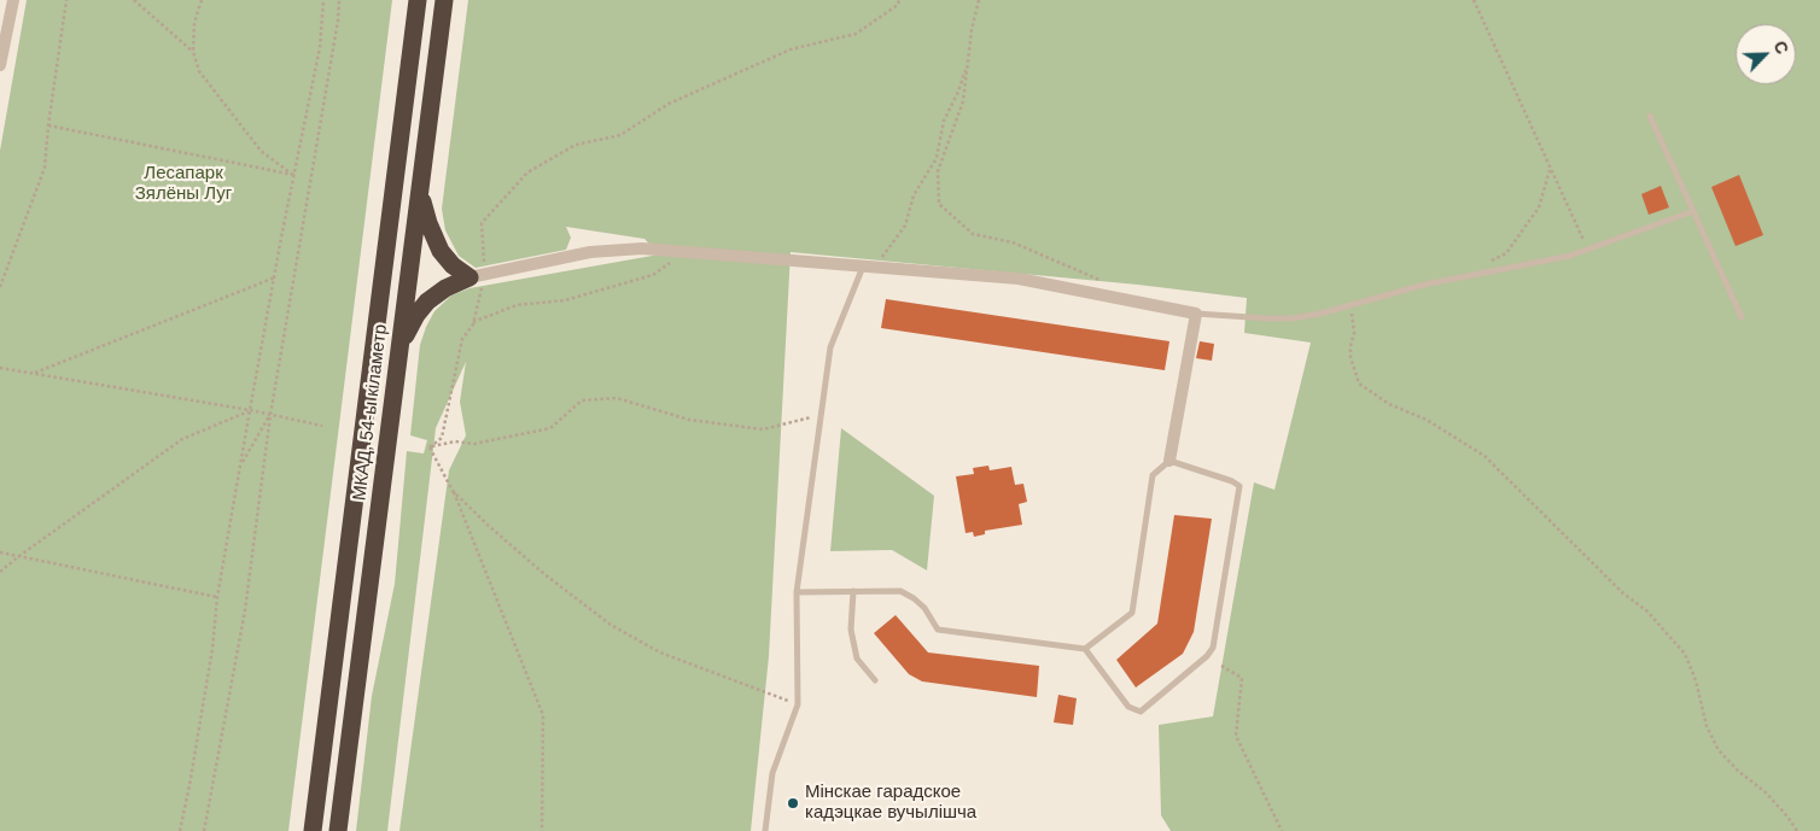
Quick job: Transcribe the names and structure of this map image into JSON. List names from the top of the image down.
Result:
{
  "streets": {
    "highway": ["МКАД, 54-ы кіламетр"]
  },
  "parks": ["Лесапарк Зялёны Луг"],
  "places": ["Мінскае гарадское кадэцкае вучылішча"],
  "north": "top right"
}
